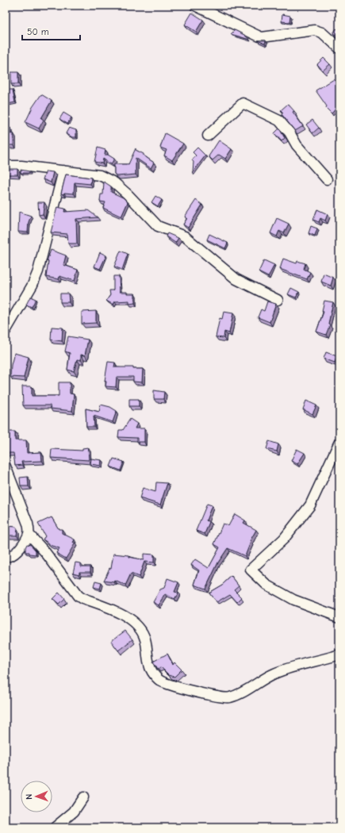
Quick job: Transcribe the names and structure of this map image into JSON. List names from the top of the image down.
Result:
{
  "scale_bar": "50 m",
  "north": "left"
}
